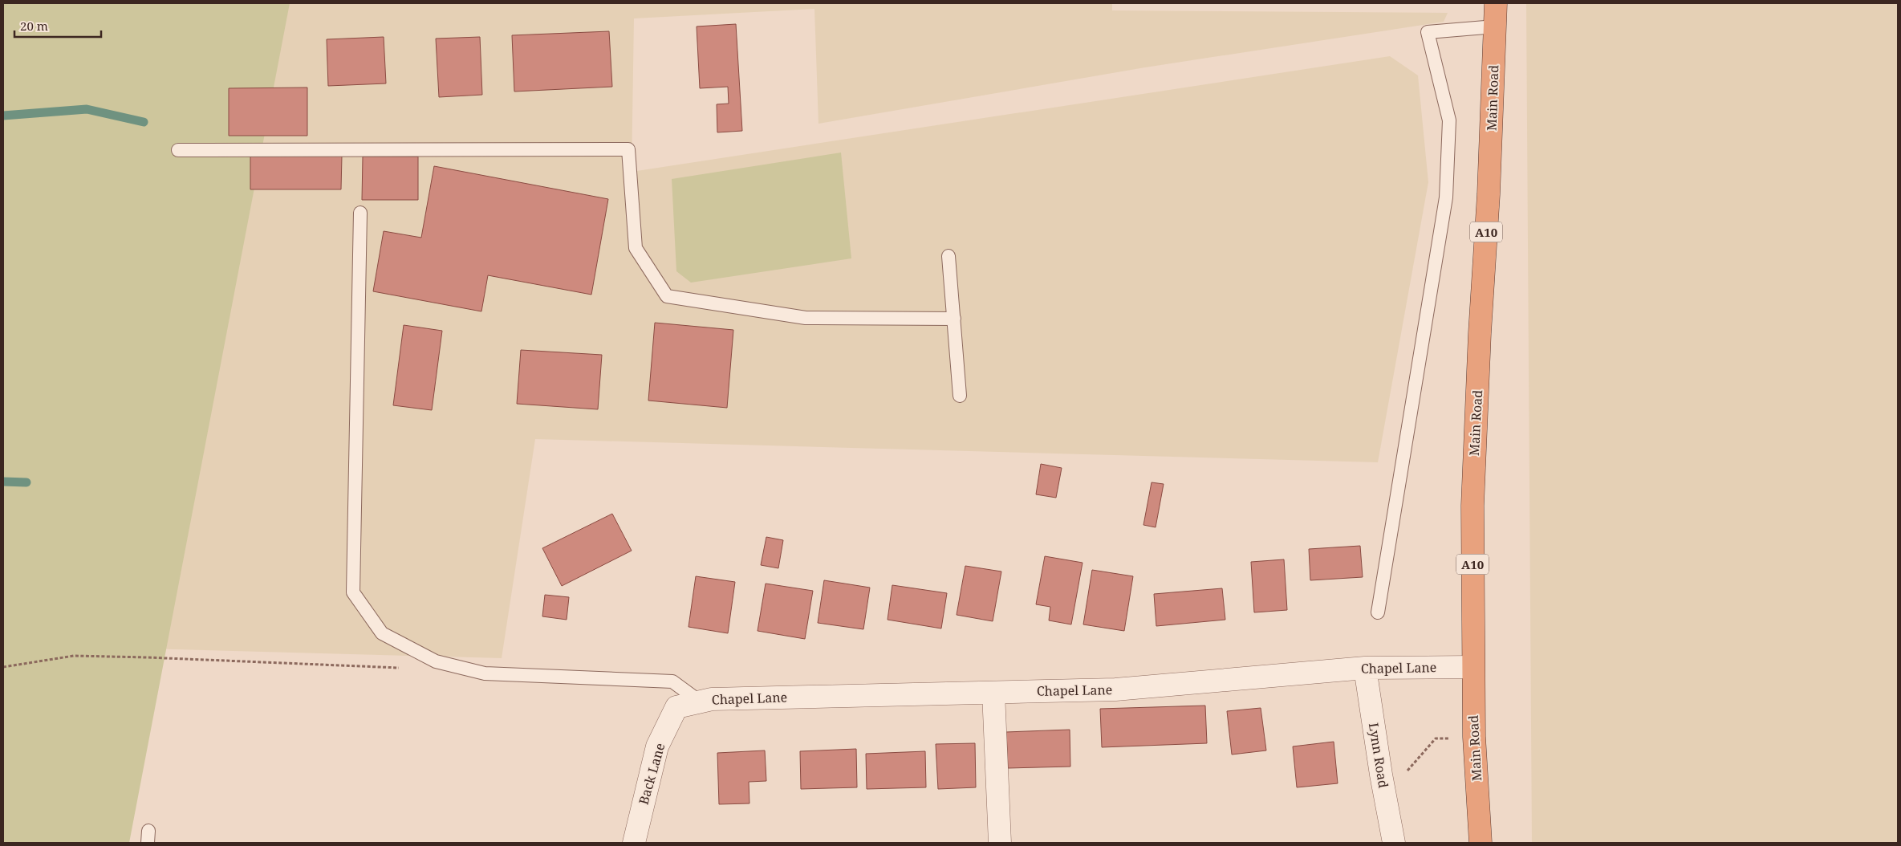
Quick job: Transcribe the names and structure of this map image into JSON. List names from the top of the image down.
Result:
{
  "streets": {
    "highway": ["Main Road", "A10"],
    "street": ["Chapel Lane", "Lynn Road", "Back Lane"]
  },
  "crossings": [
    ["Main Road", "Chapel Lane"],
    ["Chapel Lane", "Lynn Road"],
    ["Chapel Lane", "Back Lane"]
  ],
  "scale_bar": "20 m"
}
